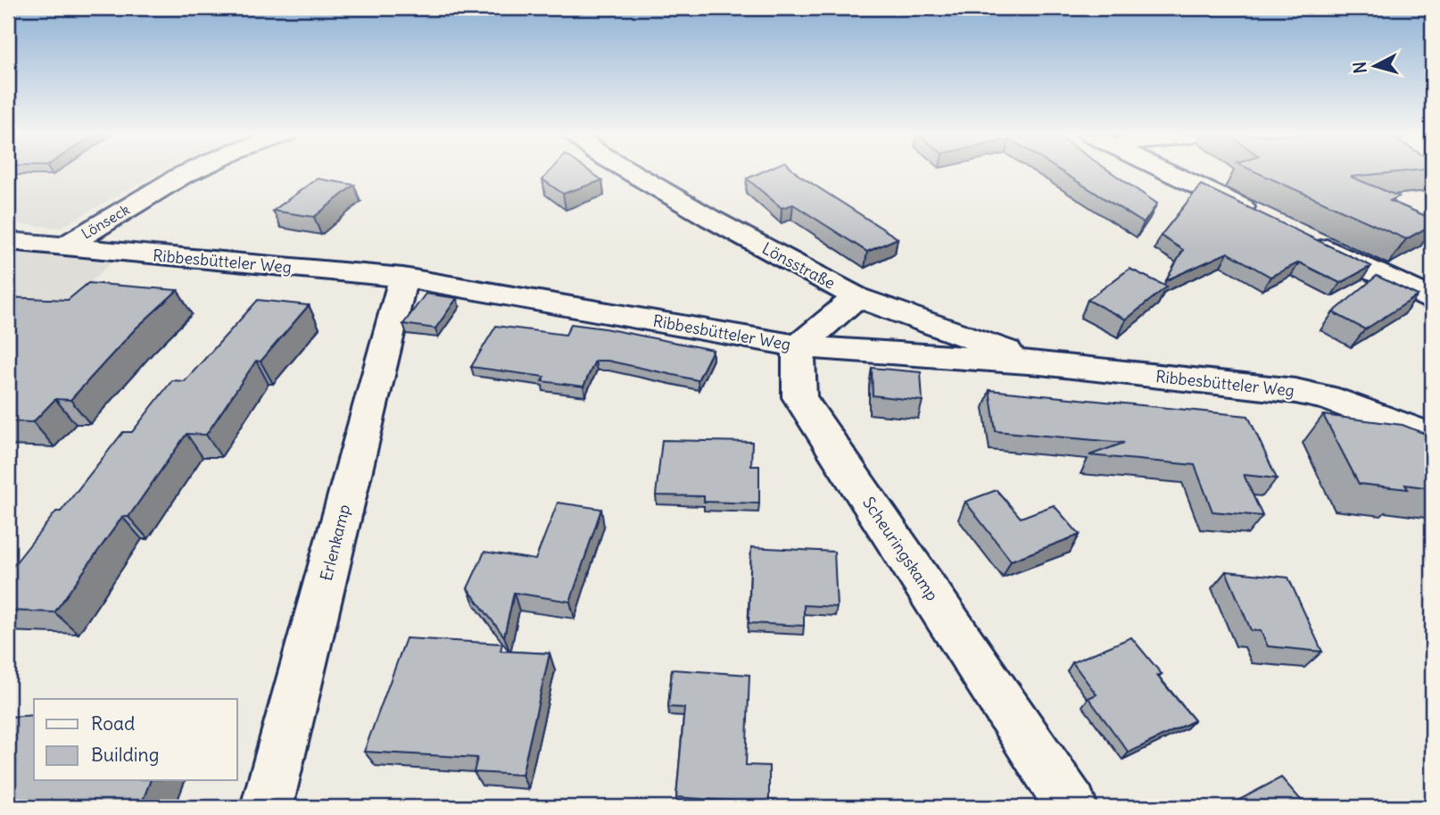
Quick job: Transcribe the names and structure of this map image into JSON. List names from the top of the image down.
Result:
{
  "streets": {
    "street": [
      "Lönseck",
      "Ribbesbütteler Weg",
      "Lönsstraße",
      "Erlenkamp",
      "Scheuringskamp"
    ]
  },
  "crossings": [
    ["Lönseck", "Ribbesbütteler Weg"],
    ["Ribbesbütteler Weg", "Lönsstraße"],
    ["Ribbesbütteler Weg", "Erlenkamp"],
    ["Ribbesbütteler Weg", "Scheuringskamp"]
  ],
  "legend": ["Road", "Building"],
  "north": "left"
}
